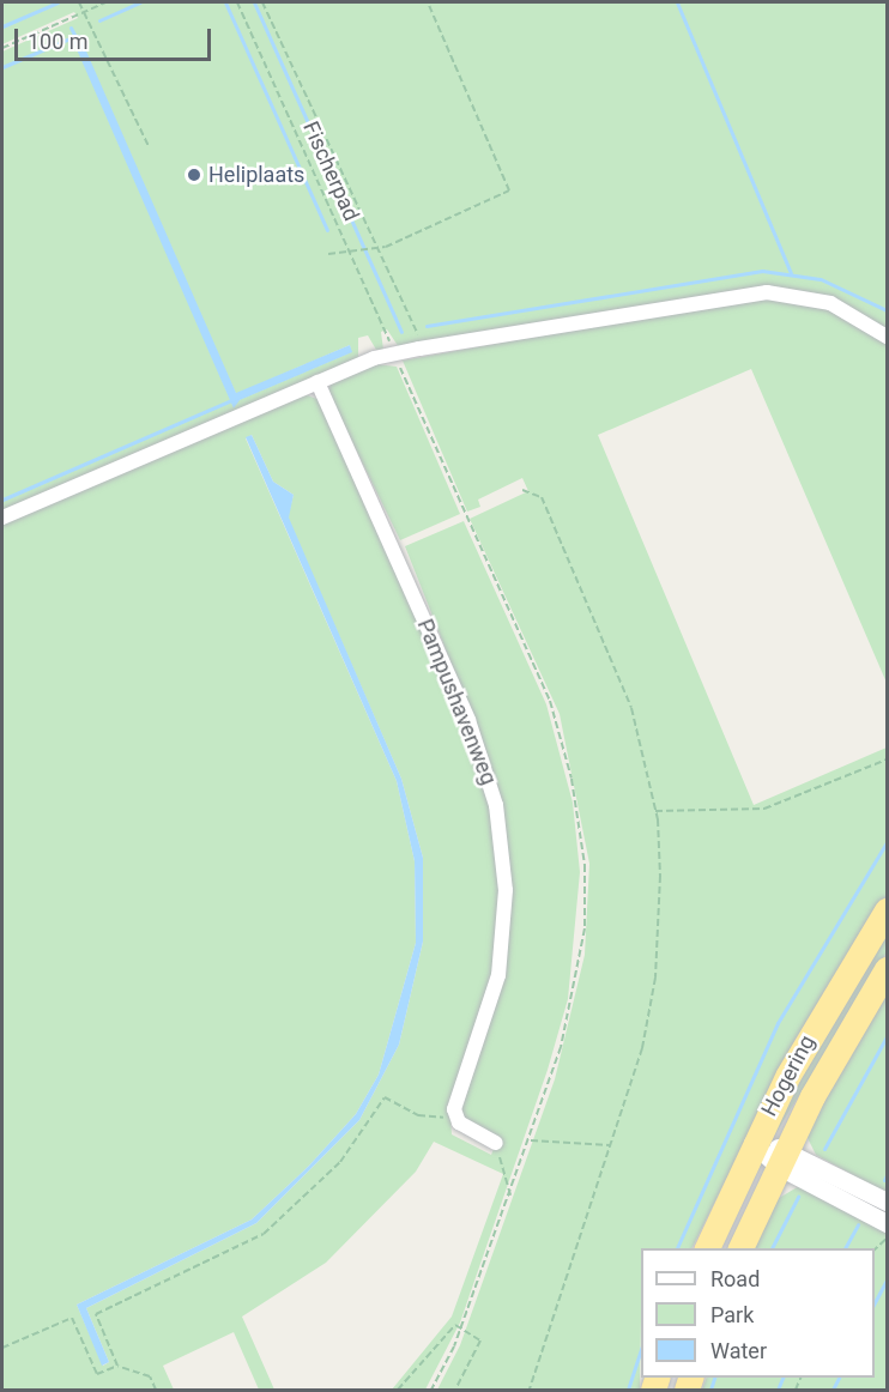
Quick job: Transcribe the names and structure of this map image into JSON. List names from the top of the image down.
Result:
{
  "streets": {
    "highway": ["Hogering"],
    "street": ["Pampushavenweg"],
    "path": ["Fischerpad"]
  },
  "places": ["Heliplaats"],
  "legend": ["Road", "Park", "Water"],
  "scale_bar": "100 m"
}
